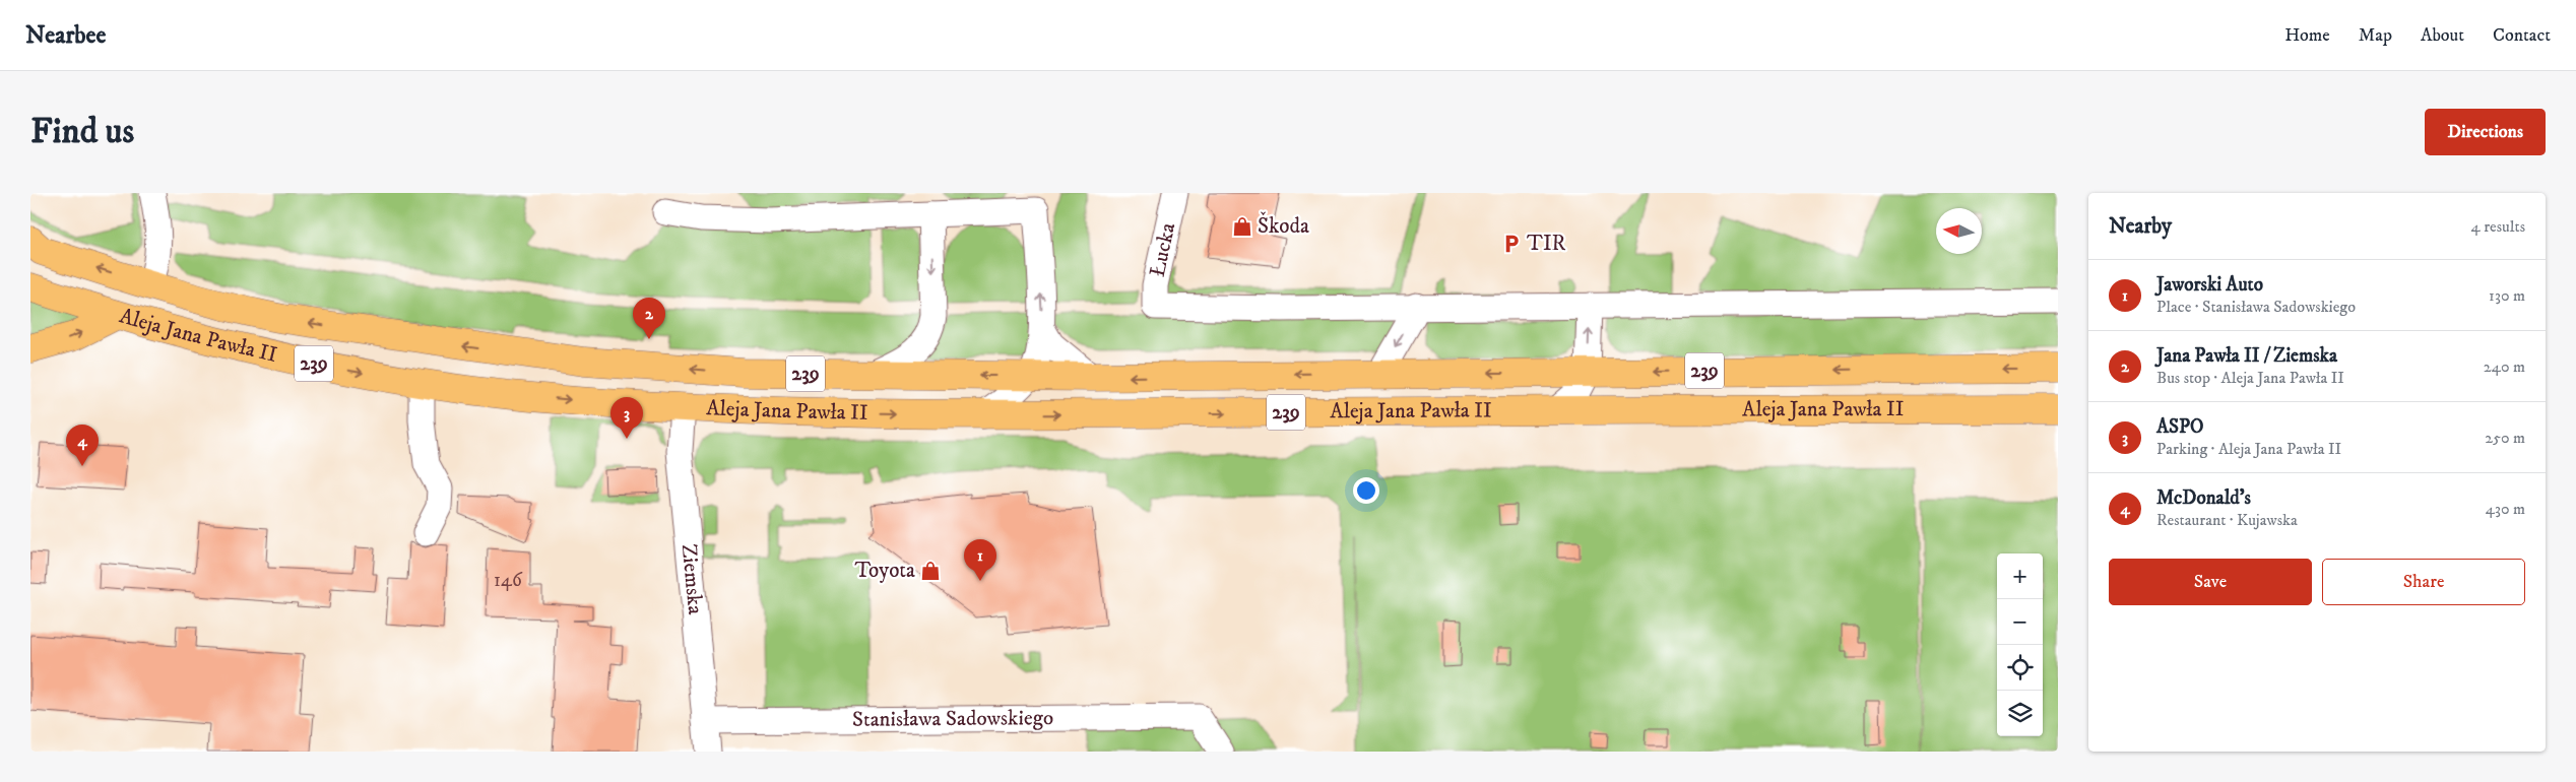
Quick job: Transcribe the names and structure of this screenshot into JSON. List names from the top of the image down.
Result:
{
  "streets": {
    "main road": ["Aleja Jana Pawła II", "239"],
    "street": ["Łucka", "Ziemska", "Stanisława Sadowskiego"]
  },
  "crossings": [
    ["Łucka", "Aleja Jana Pawła II"],
    ["Aleja Jana Pawła II", "Ziemska"],
    ["Ziemska", "Stanisława Sadowskiego"]
  ],
  "places": {
    "shop": ["Škoda", "Toyota"],
    "parking": ["TIR"]
  },
  "house_numbers": ["146"],
  "north": "left",
  "page": {
    "header": "Nearbee",
    "nav": [
      "Home",
      "Map",
      "About",
      "Contact"
    ],
    "buttons": [
      "Directions",
      ["Save", "Share"]
    ],
    "title": "Find us",
    "heading": ["Nearby", "4 results"],
    "list": [
      {
        "mark": "1",
        "name": "Jaworski Auto",
        "note": "Place · Stanisława Sadowskiego",
        "value": "130 m"
      },
      {
        "mark": "2",
        "name": "Jana Pawła II / Ziemska",
        "note": "Bus stop · Aleja Jana Pawła II",
        "value": "240 m"
      },
      {
        "mark": "3",
        "name": "ASPO",
        "note": "Parking · Aleja Jana Pawła II",
        "value": "250 m"
      },
      {
        "mark": "4",
        "name": "McDonald's",
        "note": "Restaurant · Kujawska",
        "value": "430 m"
      }
    ],
    "pins": [
      "2",
      "3",
      "4",
      "1"
    ],
    "map_buttons": ["+", "−"]
  }
}
